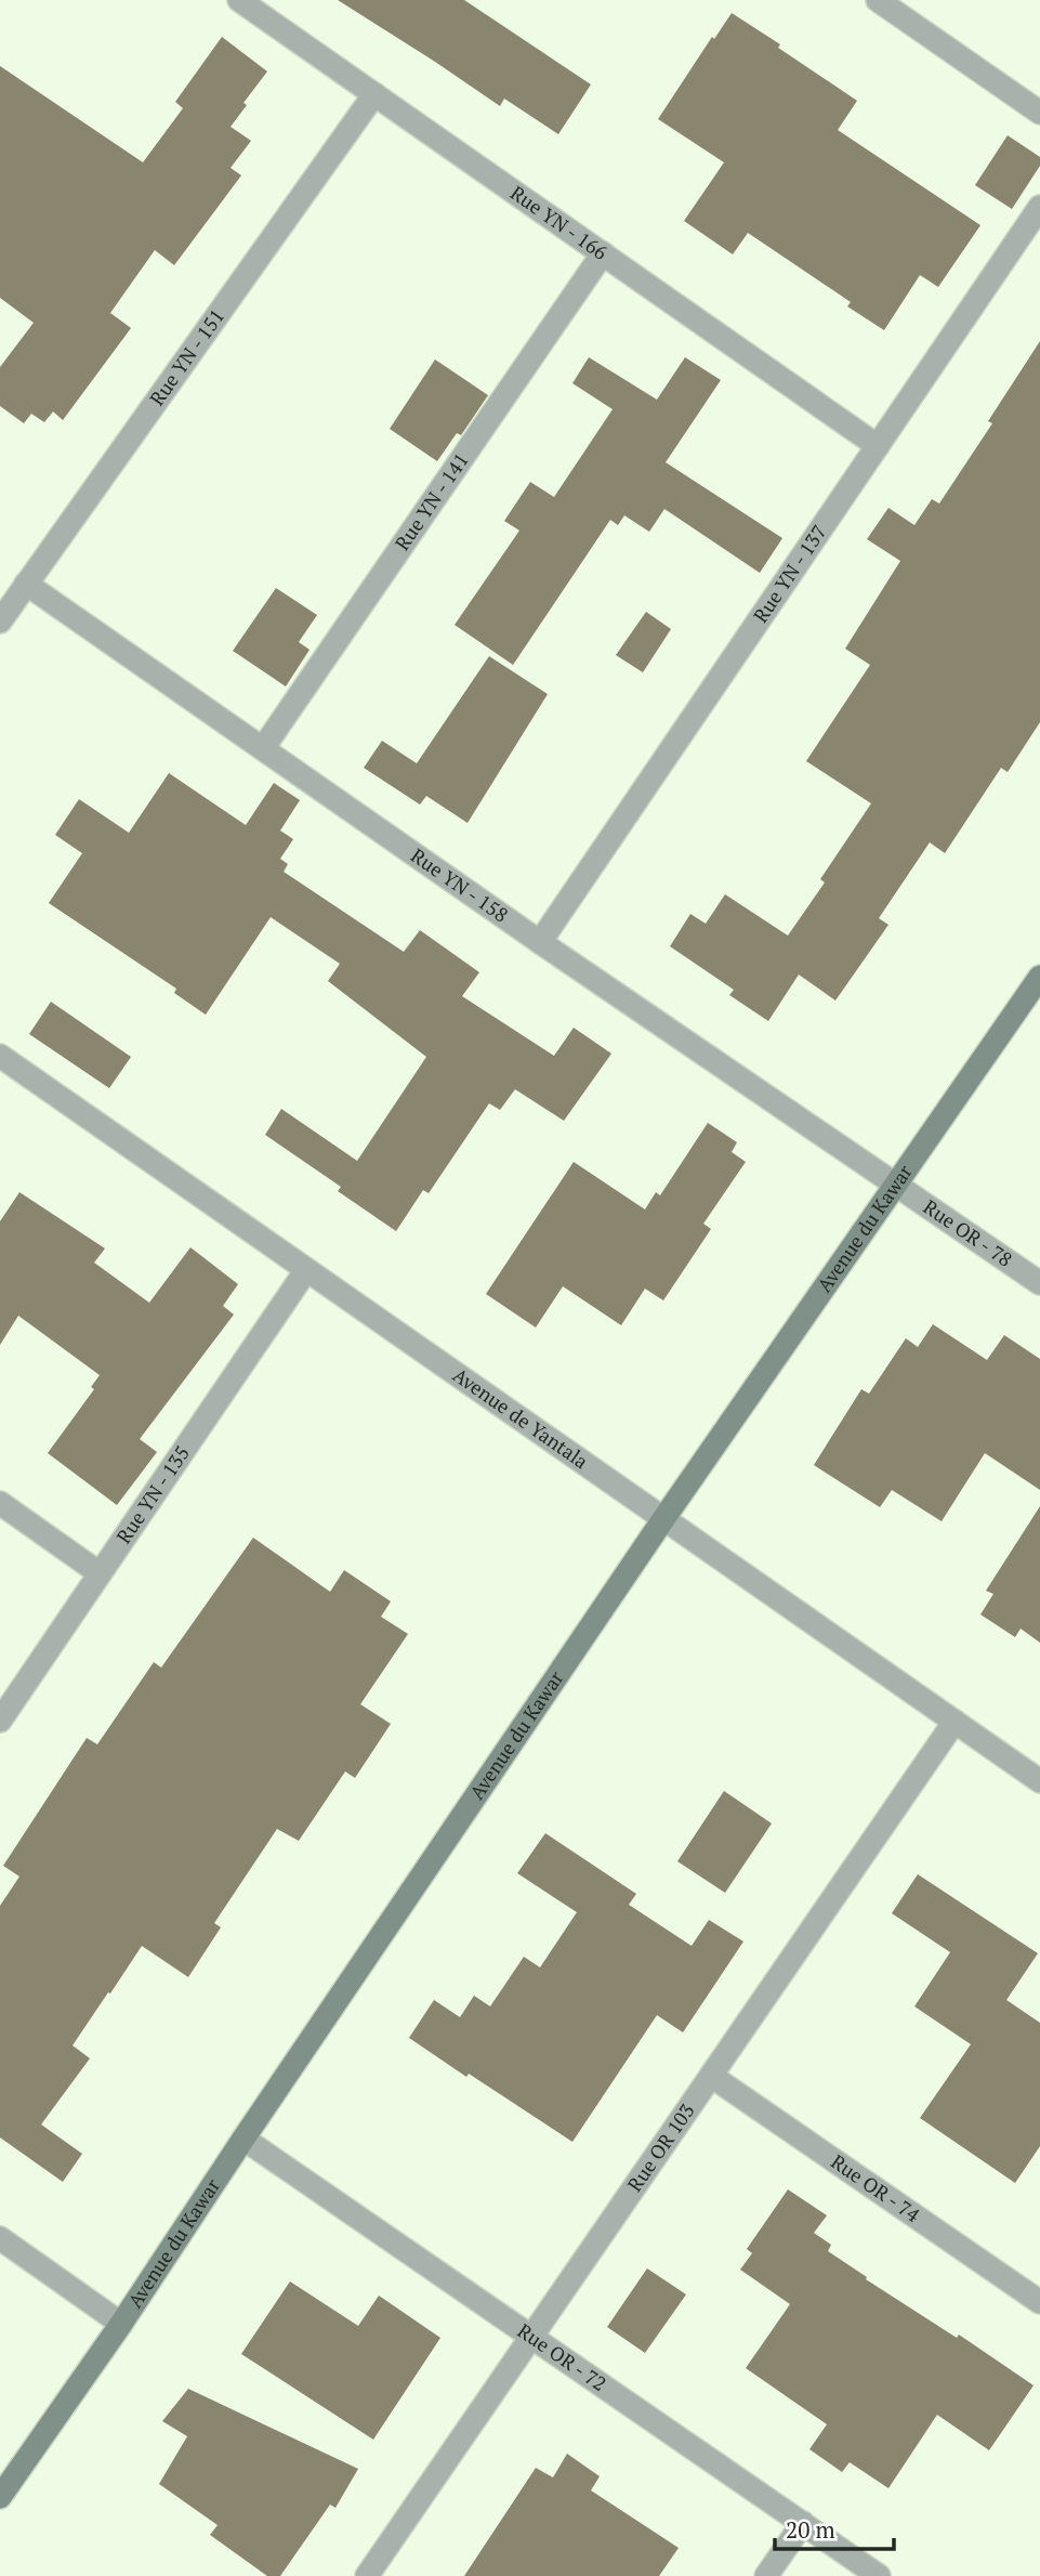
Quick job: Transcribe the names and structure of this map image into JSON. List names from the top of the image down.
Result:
{
  "streets": {
    "street": [
      "Rue YN - 166",
      "Rue YN - 151",
      "Rue YN - 141",
      "Rue YN - 137",
      "Rue YN - 158",
      "Avenue du Kawar",
      "Rue OR - 78",
      "Avenue de Yantala",
      "Rue YN - 135",
      "Rue OR 103",
      "Rue OR - 74",
      "Rue OR - 72"
    ]
  },
  "crossings": [
    ["Rue YN - 166", "Rue YN - 151"],
    ["Rue YN - 166", "Rue YN - 141"],
    ["Rue YN - 166", "Rue YN - 137"],
    ["Rue YN - 151", "Rue YN - 158"],
    ["Rue YN - 141", "Rue YN - 158"],
    ["Rue YN - 137", "Rue YN - 158"],
    ["Rue YN - 158", "Avenue du Kawar"],
    ["Rue YN - 158", "Rue OR - 78"],
    ["Avenue du Kawar", "Rue OR - 78"],
    ["Avenue du Kawar", "Avenue de Yantala"],
    ["Avenue du Kawar", "Rue OR - 72"],
    ["Avenue de Yantala", "Rue YN - 135"],
    ["Avenue de Yantala", "Rue OR 103"],
    ["Rue OR 103", "Rue OR - 74"],
    ["Rue OR 103", "Rue OR - 72"]
  ],
  "scale_bar": "20 m"
}
